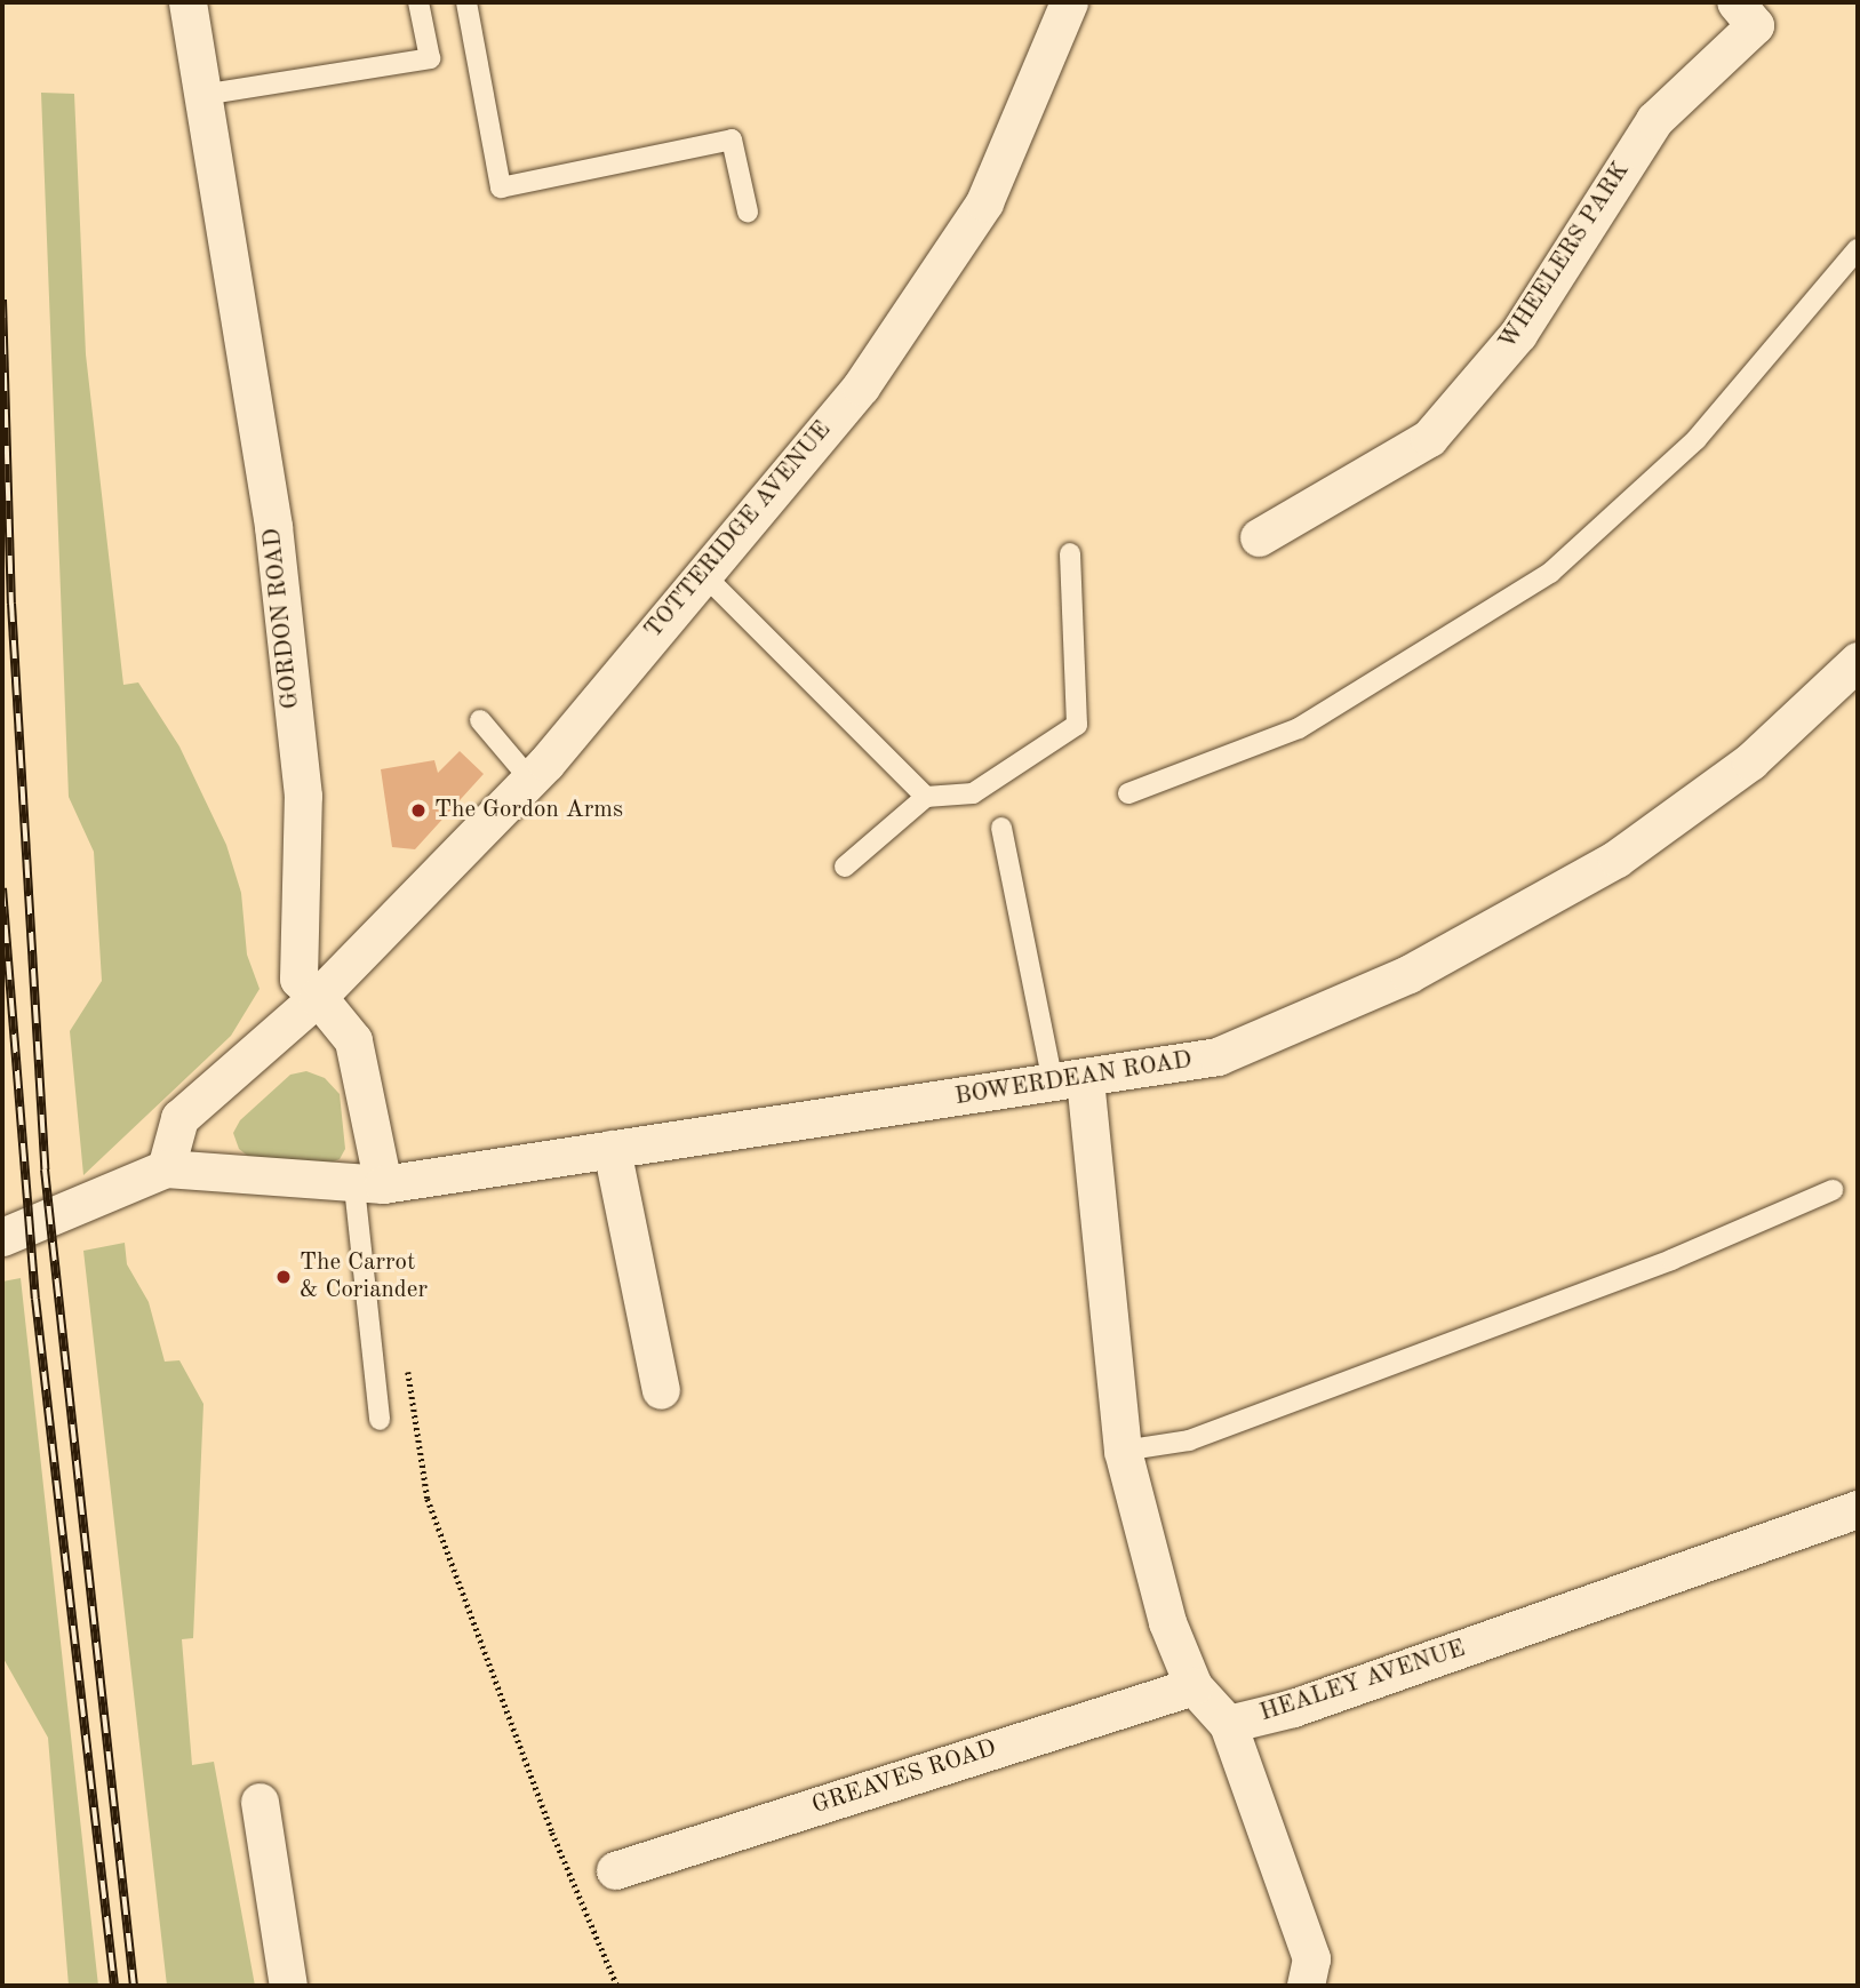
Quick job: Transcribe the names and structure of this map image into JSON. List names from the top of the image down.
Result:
{
  "streets": {
    "street": [
      "WHEELERS PARK",
      "TOTTERIDGE AVENUE",
      "GORDON ROAD",
      "BOWERDEAN ROAD",
      "HEALEY AVENUE",
      "GREAVES ROAD"
    ]
  },
  "crossings": [
    ["TOTTERIDGE AVENUE", "GORDON ROAD"],
    ["BOWERDEAN ROAD", "HEALEY AVENUE"],
    ["HEALEY AVENUE", "GREAVES ROAD"]
  ],
  "places": ["The Gordon Arms", "The Carrot & Coriander"]
}
